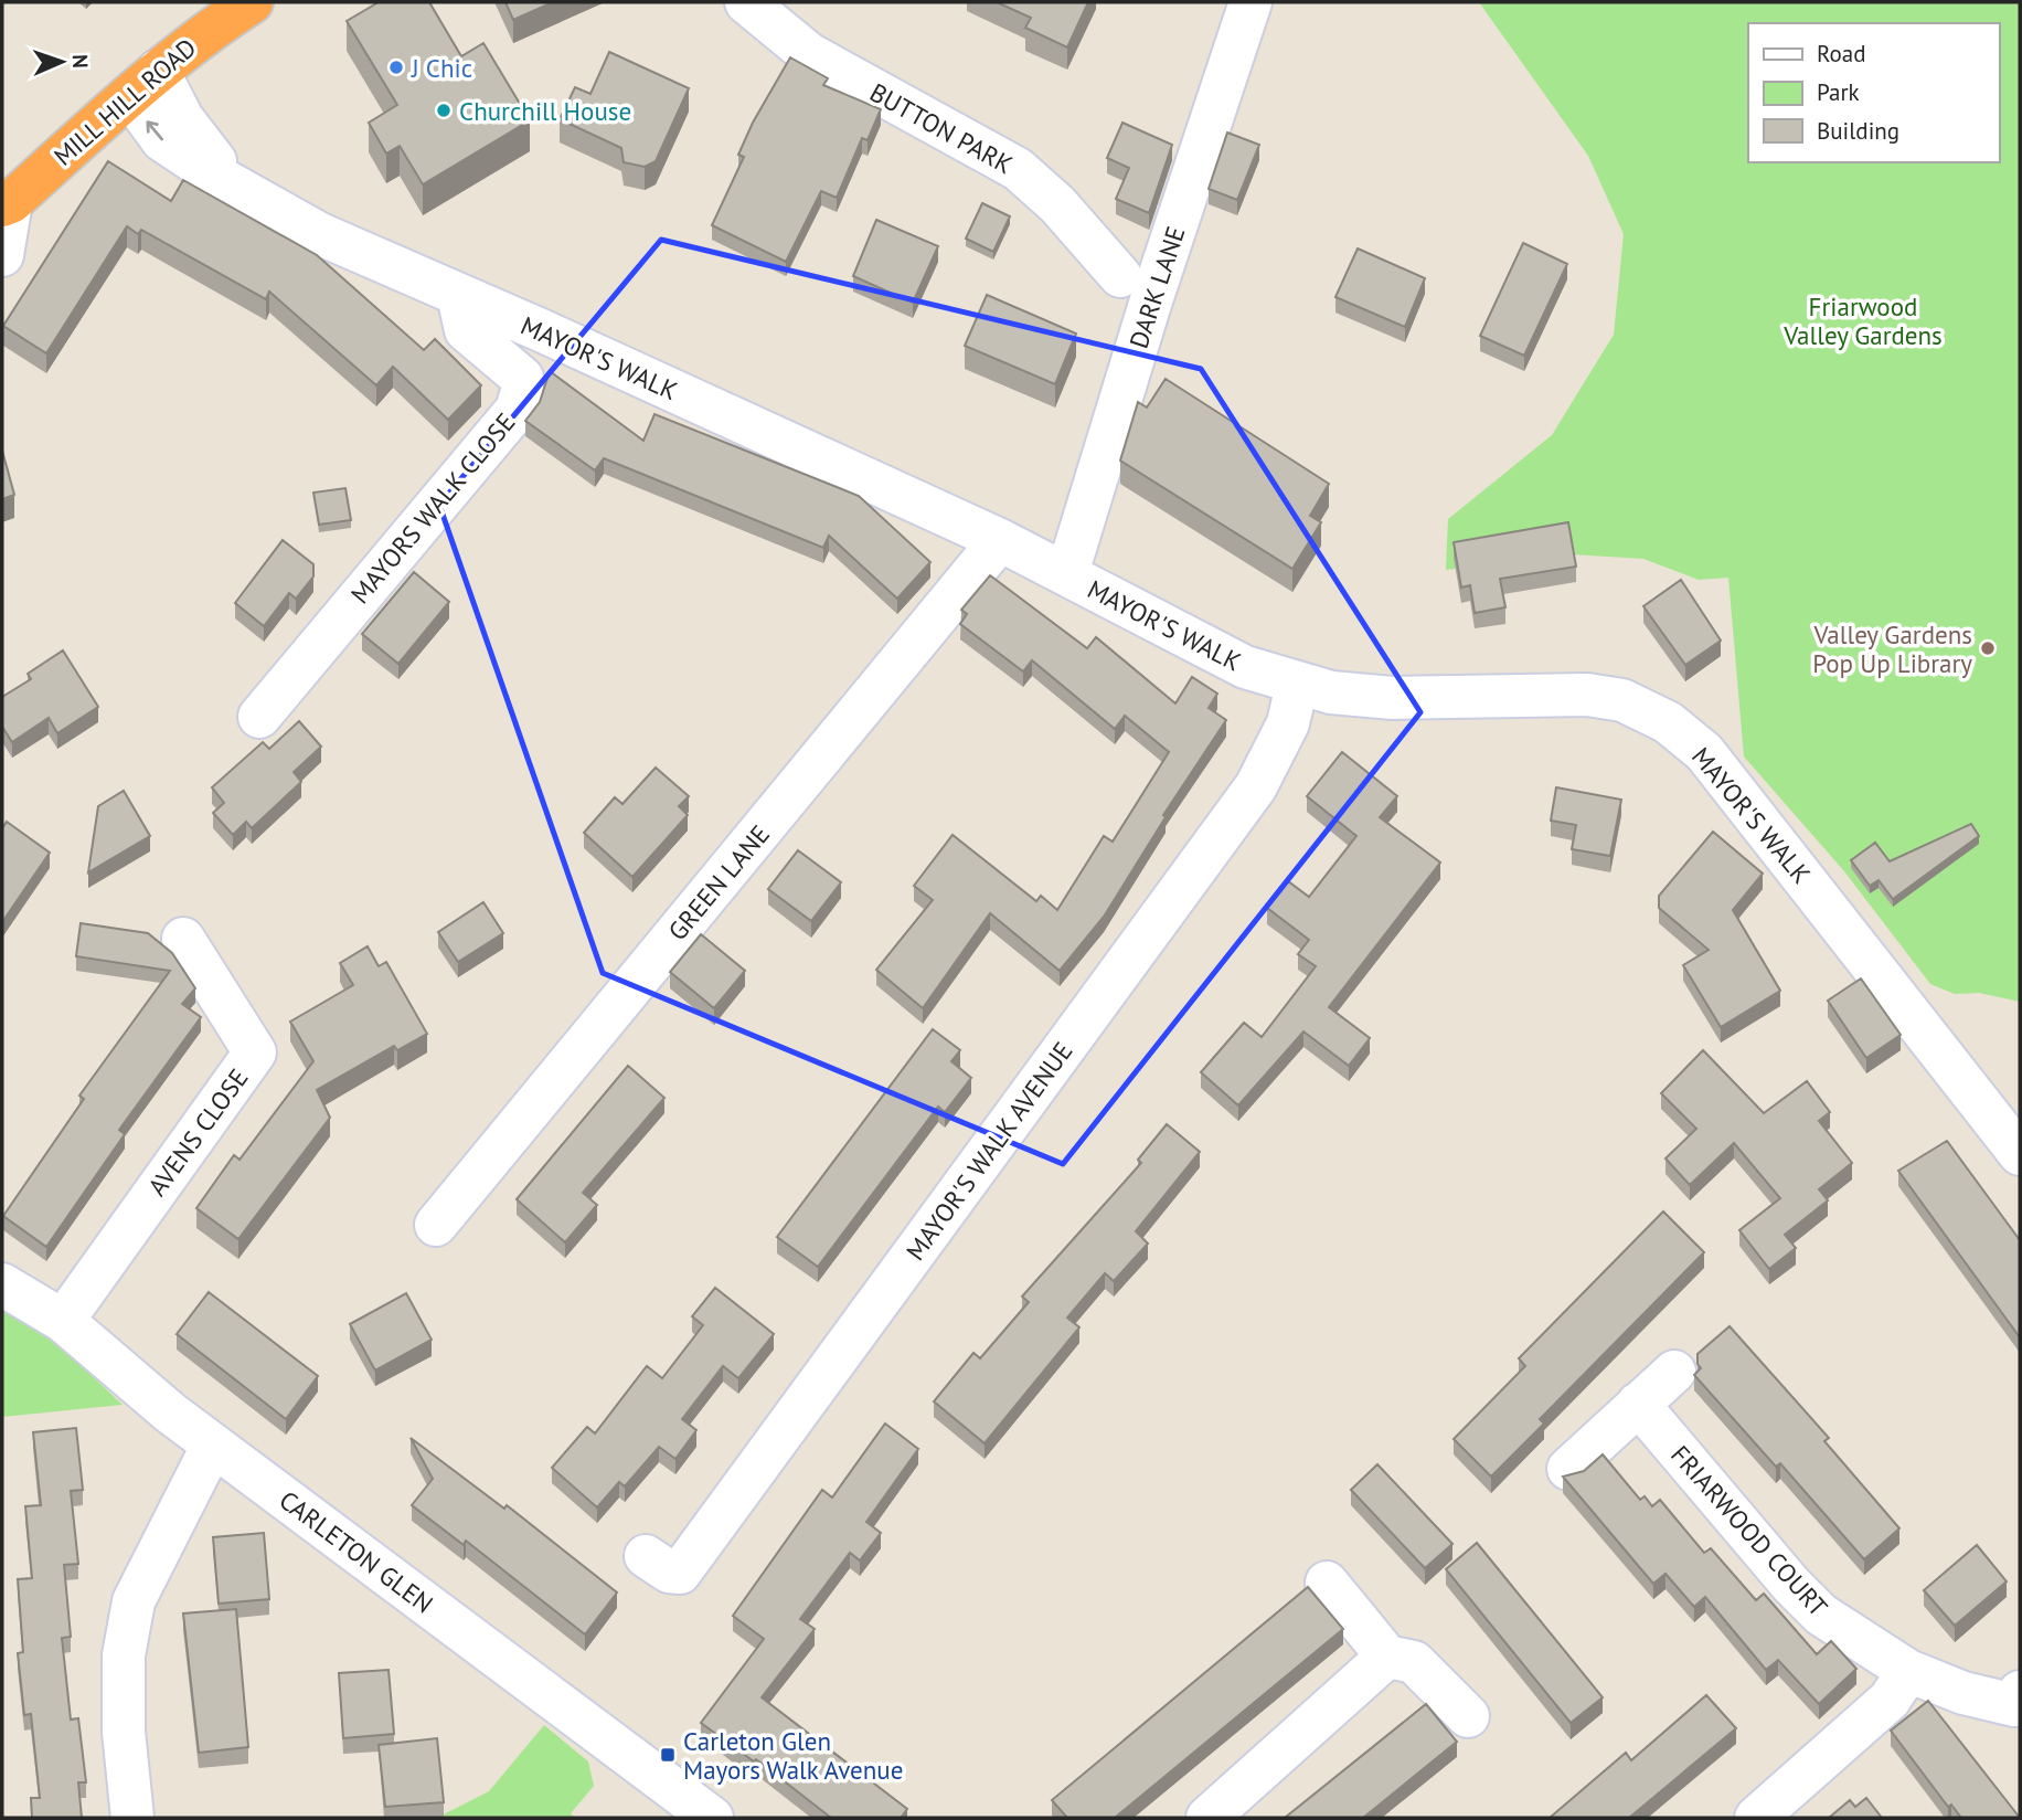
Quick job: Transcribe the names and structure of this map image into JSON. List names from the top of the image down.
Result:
{
  "streets": {
    "highway": ["MILL HILL ROAD"],
    "street": [
      "BUTTON PARK",
      "DARK LANE",
      "MAYOR'S WALK",
      "MAYORS WALK CLOSE",
      "GREEN LANE",
      "AVENS CLOSE",
      "MAYOR'S WALK AVENUE",
      "FRIARWOOD COURT",
      "CARLETON GLEN"
    ]
  },
  "crossings": [
    ["MILL HILL ROAD", "MAYOR'S WALK"],
    ["DARK LANE", "MAYOR'S WALK"],
    ["MAYOR'S WALK", "MAYORS WALK CLOSE"],
    ["MAYOR'S WALK", "GREEN LANE"],
    ["MAYOR'S WALK", "MAYOR'S WALK AVENUE"],
    ["AVENS CLOSE", "CARLETON GLEN"]
  ],
  "parks": ["Friarwood Valley Gardens"],
  "places": {
    "other": ["J Chic", "Churchill House", "Valley Gardens Pop Up Library"],
    "transit": ["Carleton Glen Mayors Walk Avenue"]
  },
  "legend": ["Road", "Park", "Building"],
  "north": "right"
}
